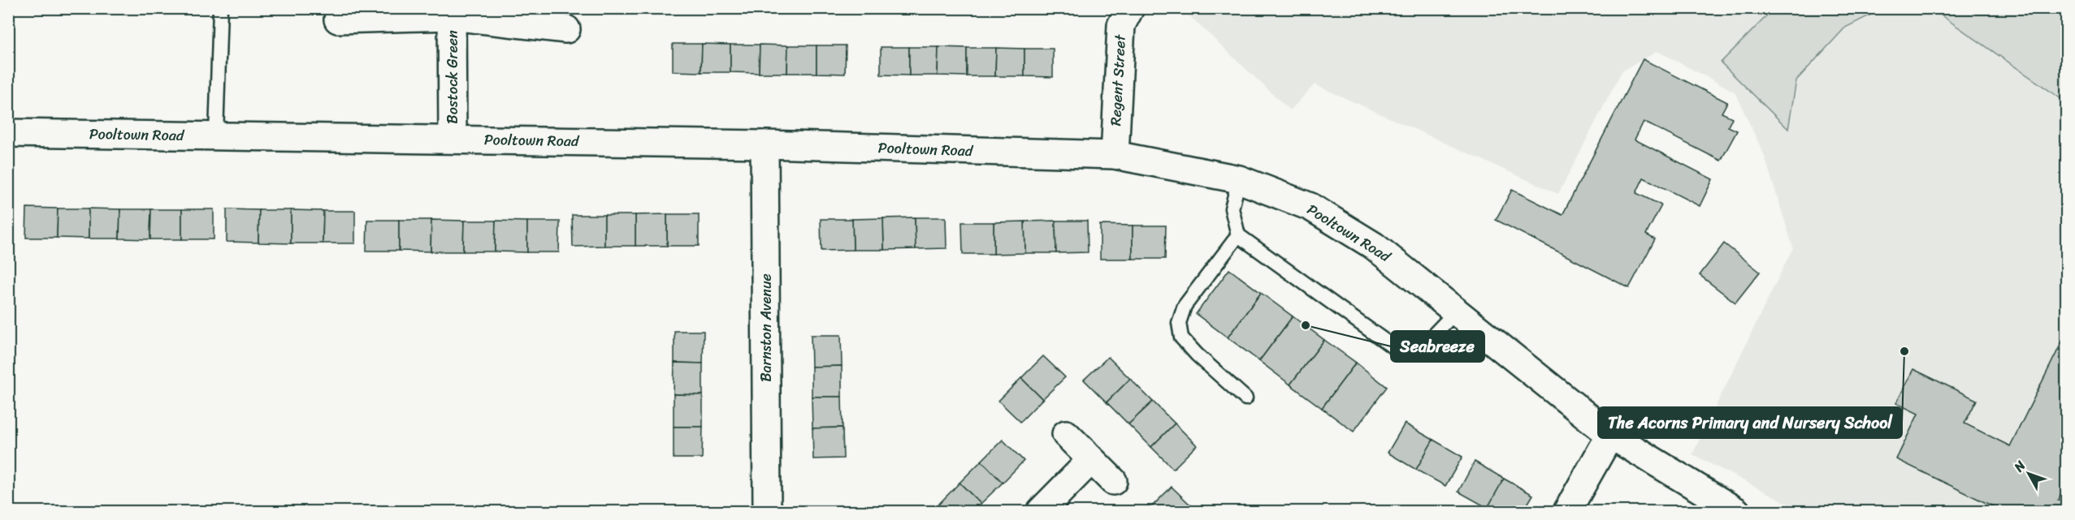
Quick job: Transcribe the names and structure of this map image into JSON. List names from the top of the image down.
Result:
{
  "streets": {
    "street": [
      "Bostock Green",
      "Regent Street",
      "Pooltown Road",
      "Barnston Avenue"
    ]
  },
  "crossings": [
    ["Bostock Green", "Pooltown Road"],
    ["Regent Street", "Pooltown Road"],
    ["Pooltown Road", "Barnston Avenue"]
  ],
  "places": ["Seabreeze", "The Acorns Primary and Nursery School"],
  "north": "top left"
}
